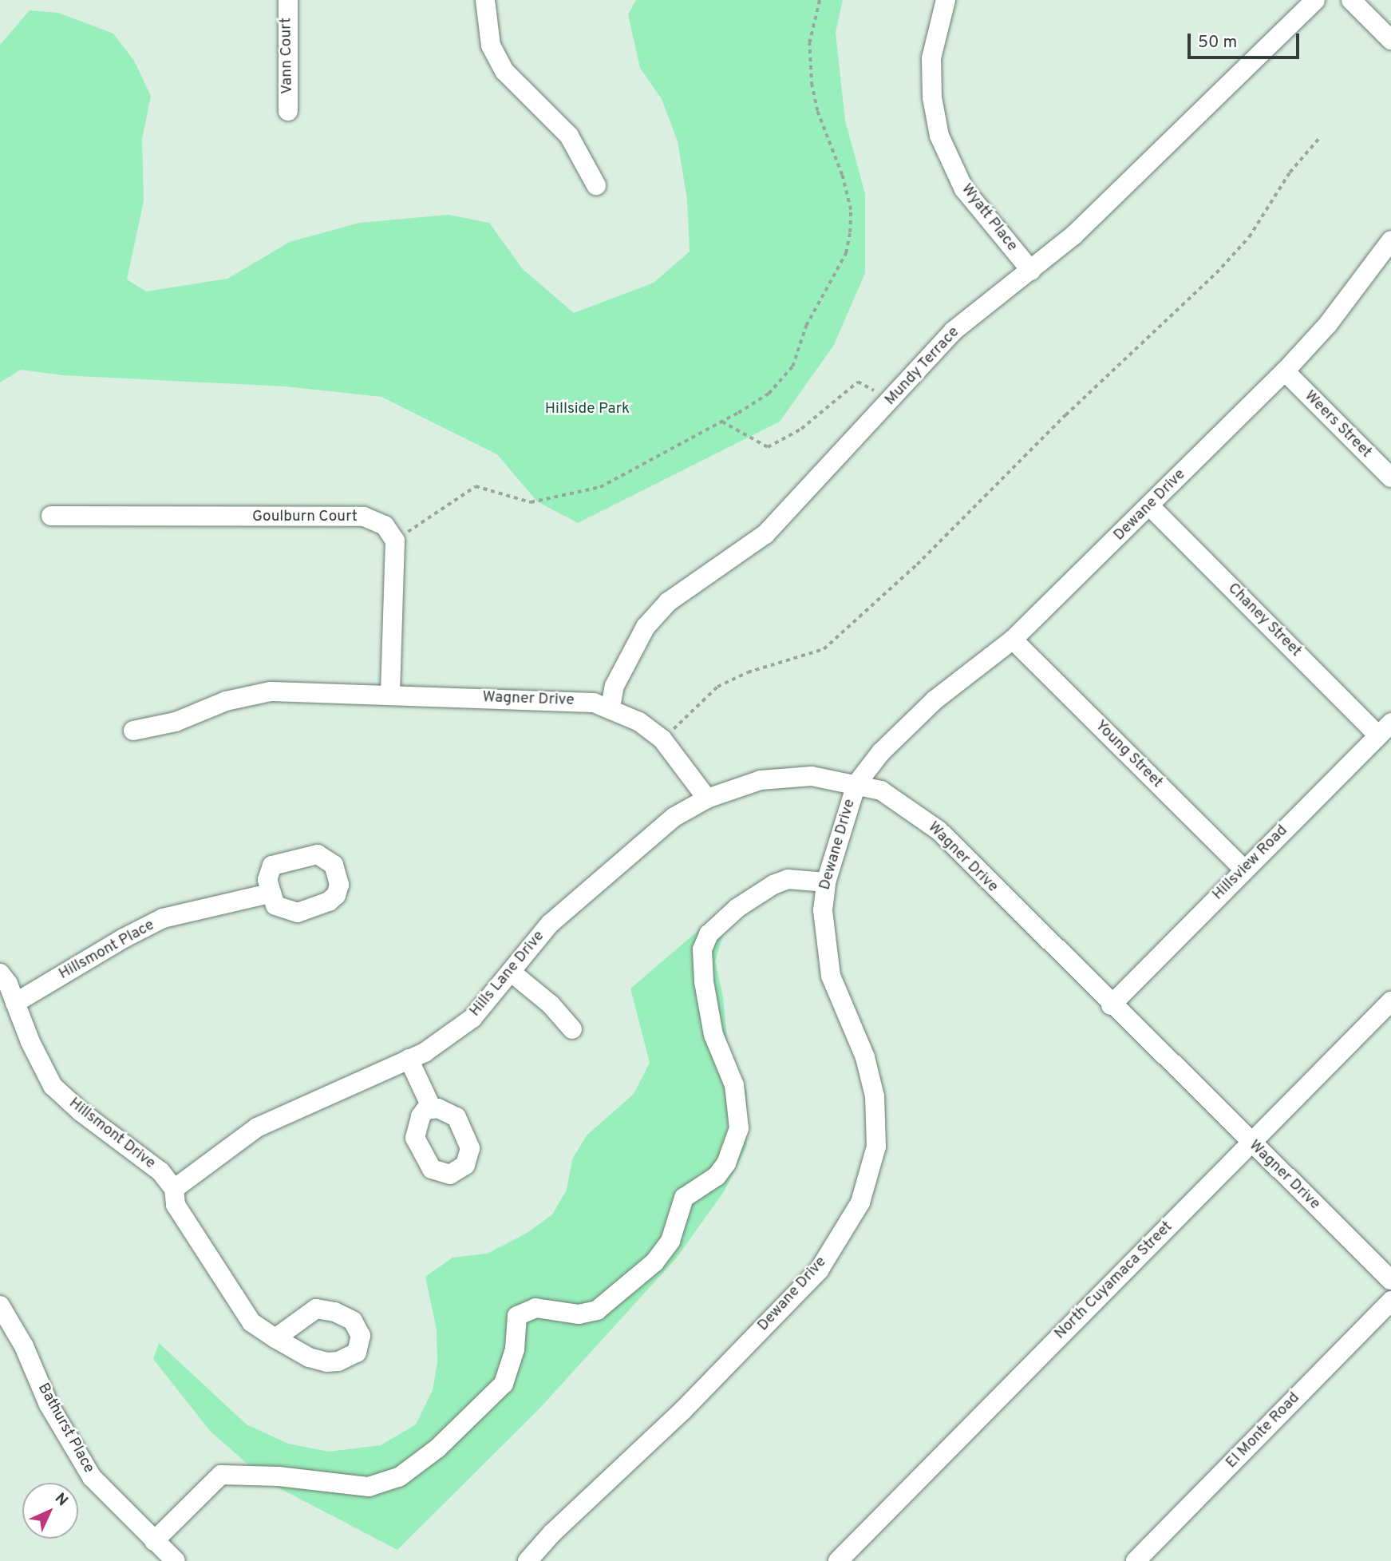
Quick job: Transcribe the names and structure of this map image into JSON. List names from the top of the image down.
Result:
{
  "streets": {
    "street": [
      "Vann Court",
      "Wyatt Place",
      "Mundy Terrace",
      "Weers Street",
      "Dewane Drive",
      "Goulburn Court",
      "Chaney Street",
      "Wagner Drive",
      "Young Street",
      "Hillsview Road",
      "Hillsmont Place",
      "Hills Lane Drive",
      "Hillsmont Drive",
      "North Cuyamaca Street",
      "Bathurst Place",
      "El Monte Road"
    ]
  },
  "crossings": [
    ["Wyatt Place", "Mundy Terrace"],
    ["Mundy Terrace", "Wagner Drive"],
    ["Weers Street", "Dewane Drive"],
    ["Dewane Drive", "Chaney Street"],
    ["Dewane Drive", "Wagner Drive"],
    ["Dewane Drive", "Young Street"],
    ["Chaney Street", "Hillsview Road"],
    ["Wagner Drive", "Hillsview Road"],
    ["Wagner Drive", "Hills Lane Drive"],
    ["Wagner Drive", "North Cuyamaca Street"],
    ["Young Street", "Hillsview Road"],
    ["Hillsmont Place", "Hillsmont Drive"],
    ["Hills Lane Drive", "Hillsmont Drive"]
  ],
  "parks": ["Hillside Park"],
  "scale_bar": "50 m",
  "north": "top right"
}
